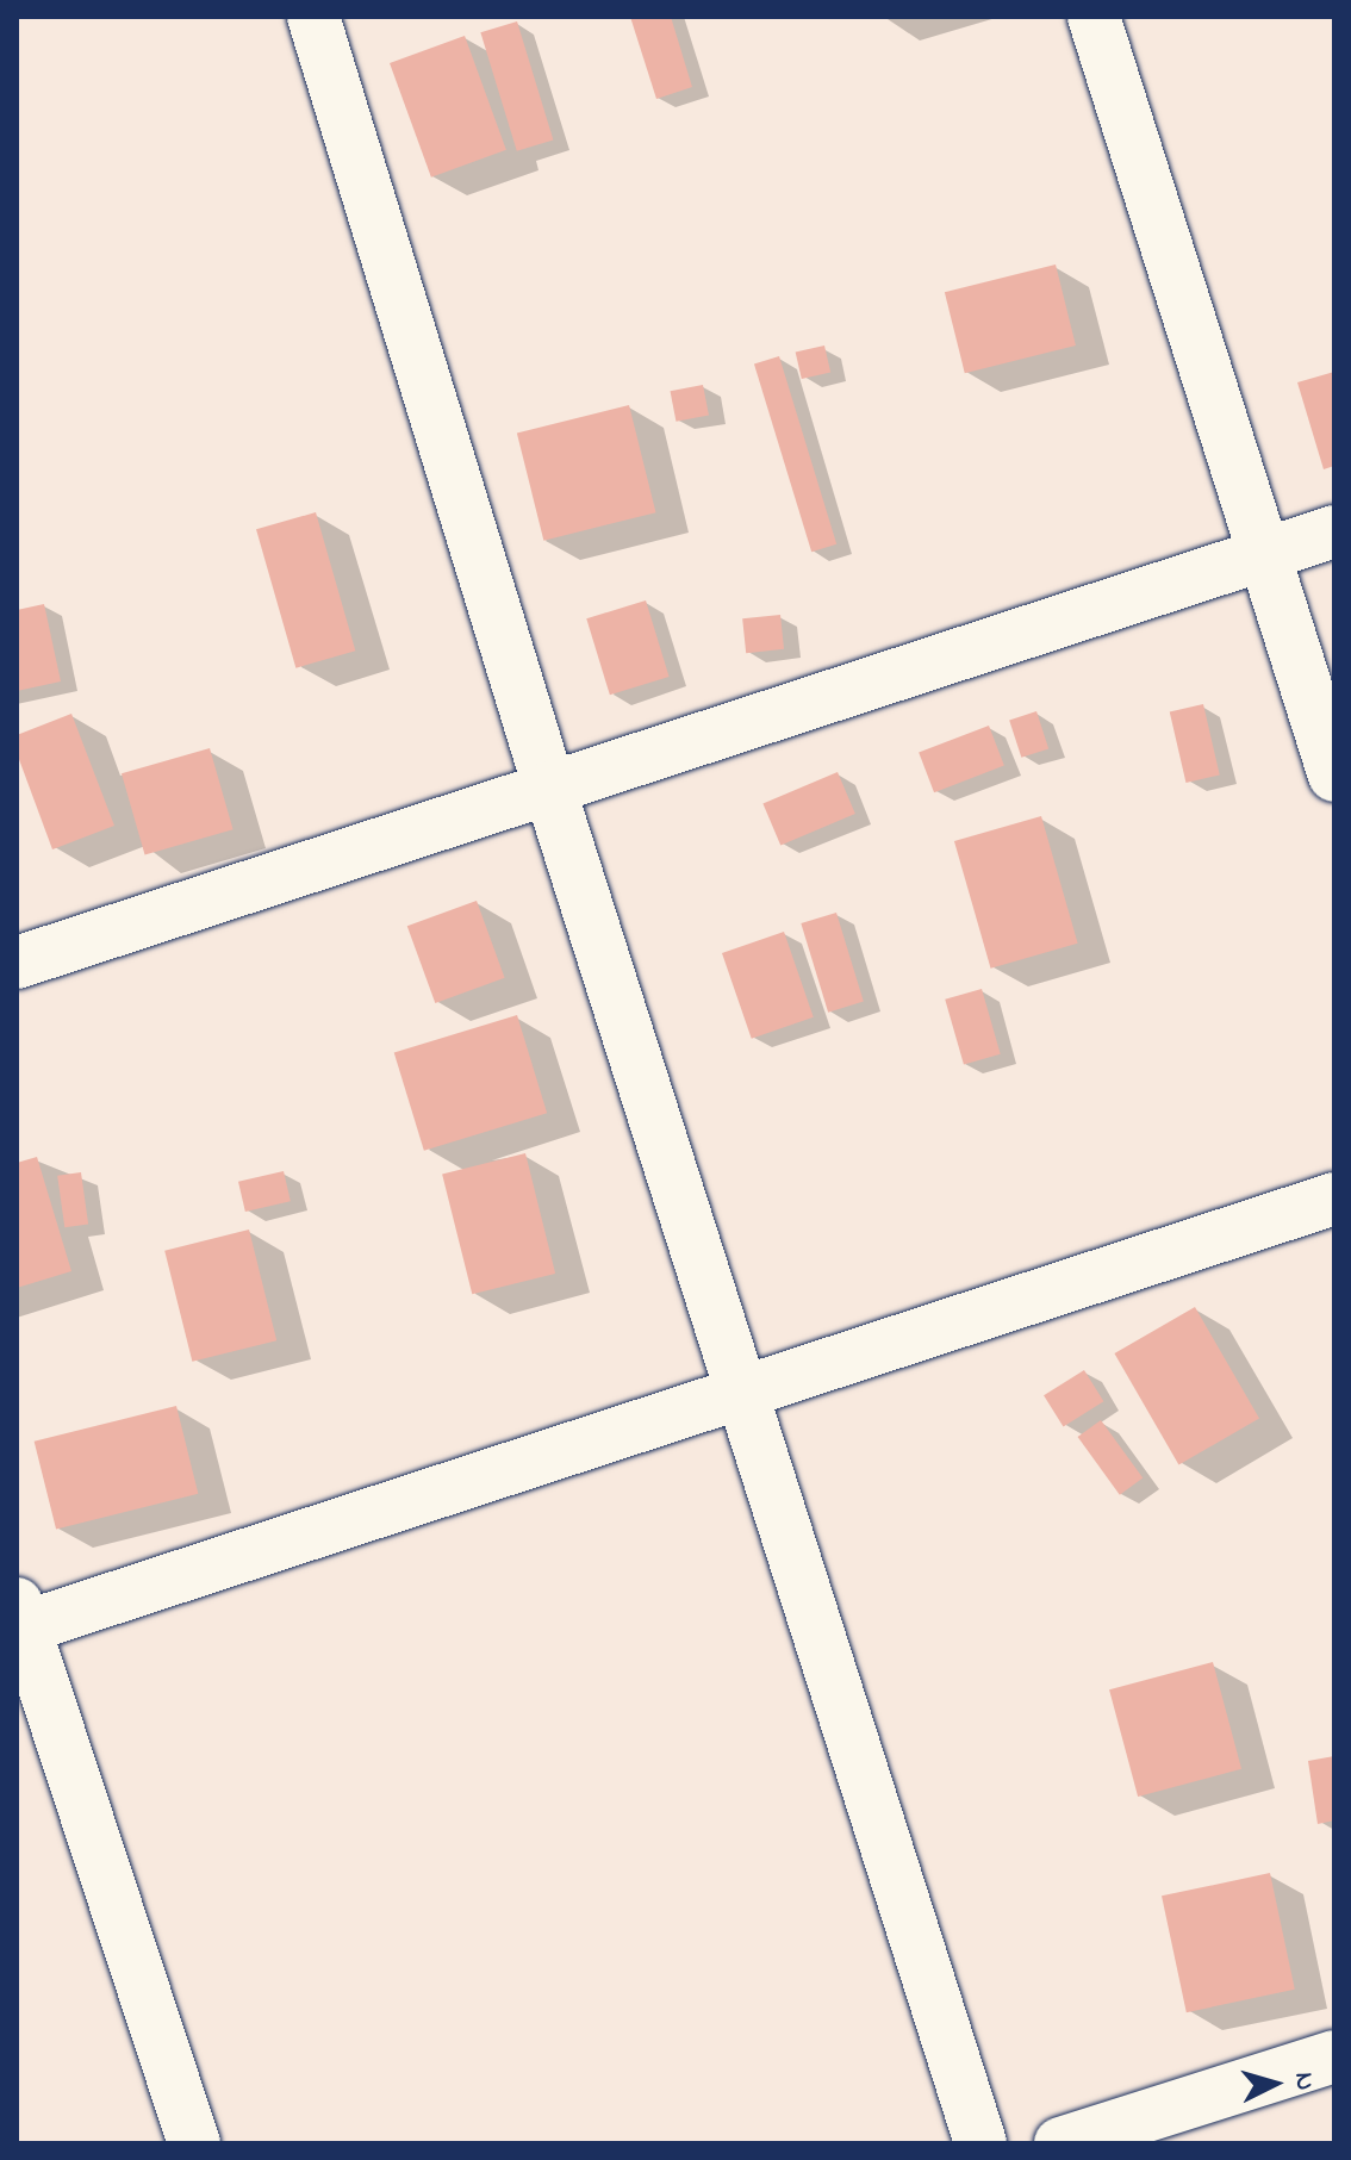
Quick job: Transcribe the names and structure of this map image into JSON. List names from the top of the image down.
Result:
{
  "north": "right"
}
